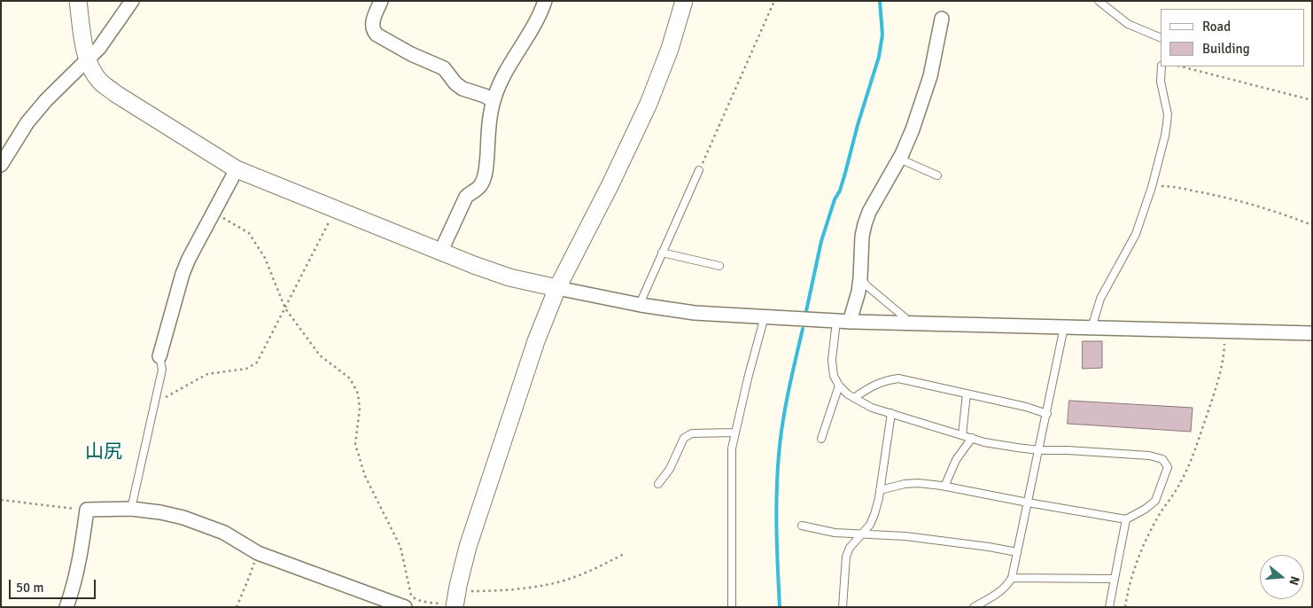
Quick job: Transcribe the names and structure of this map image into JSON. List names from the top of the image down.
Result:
{
  "districts": ["山尻"],
  "legend": ["Road", "Building"],
  "scale_bar": "50 m",
  "north": "right"
}
